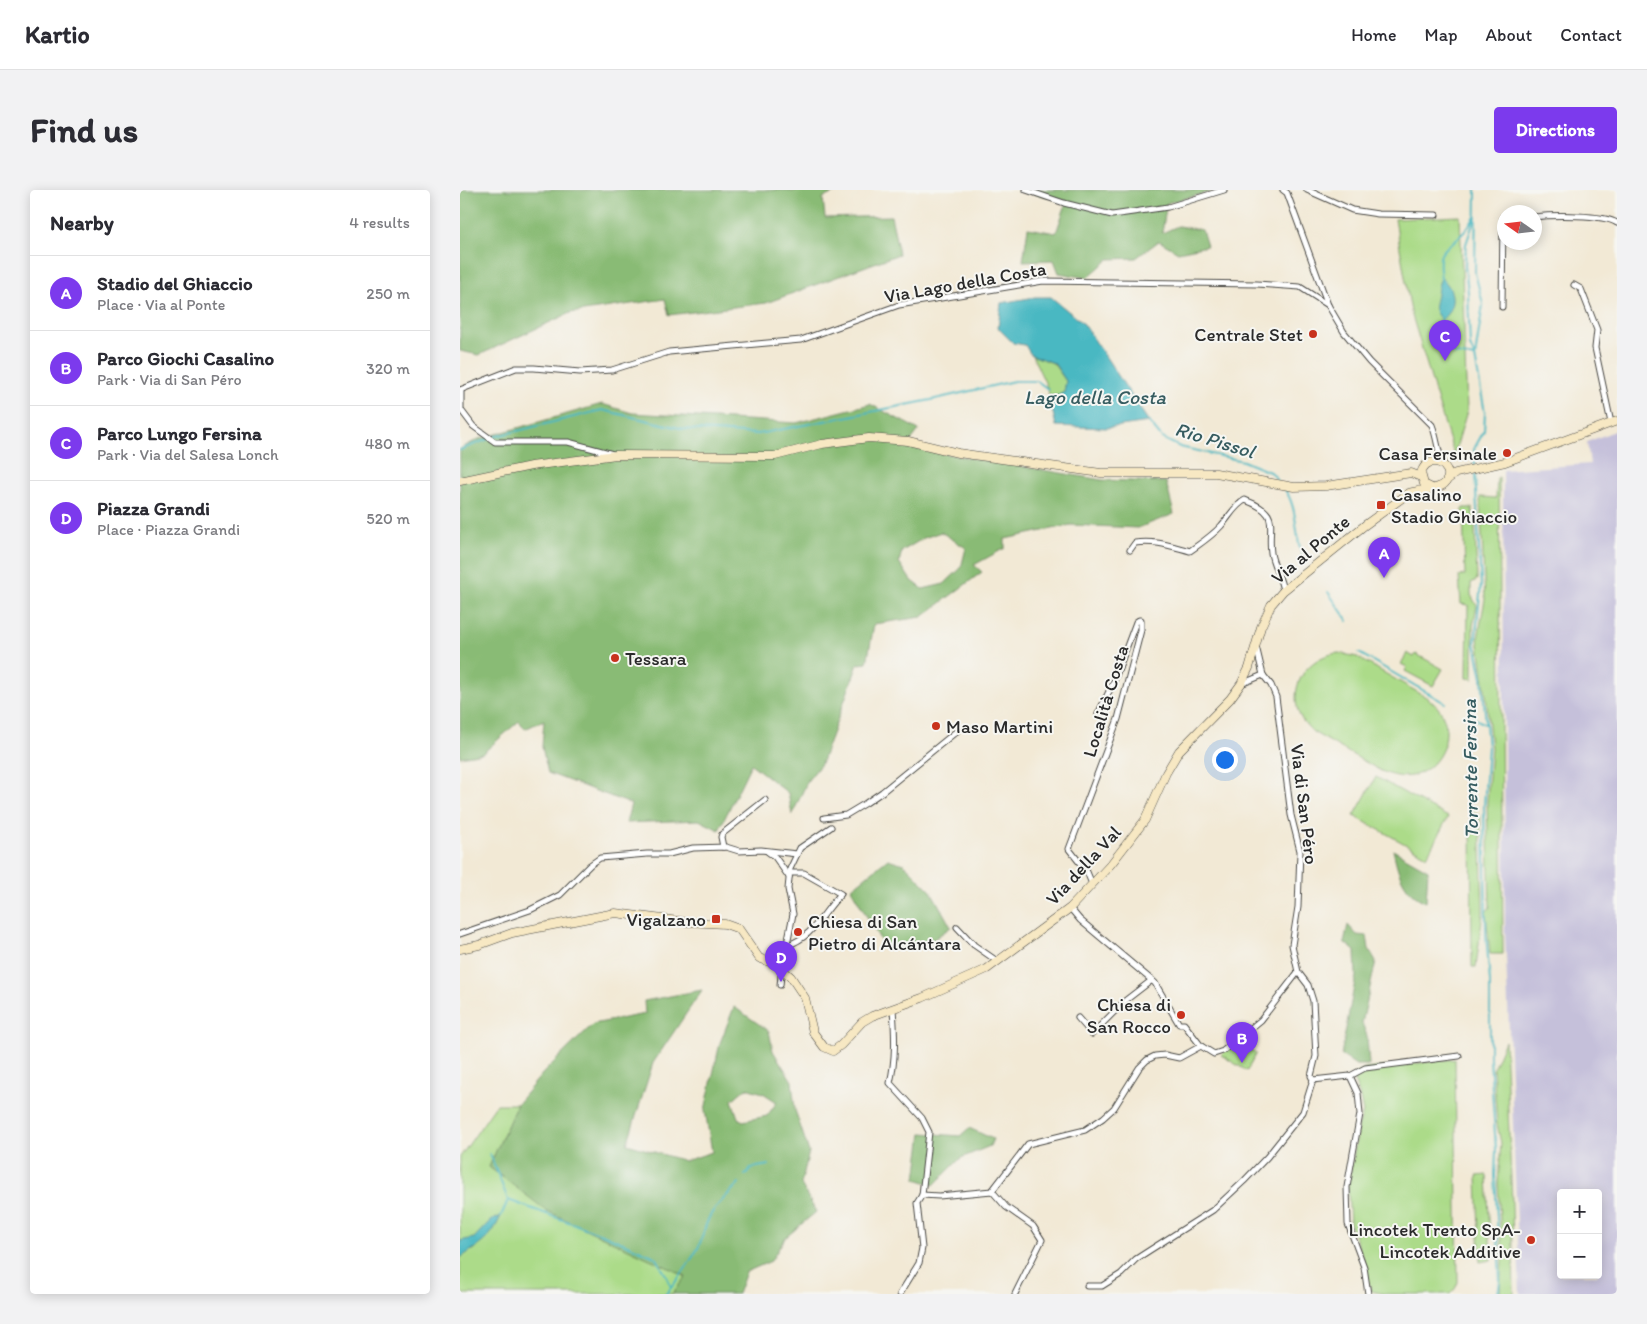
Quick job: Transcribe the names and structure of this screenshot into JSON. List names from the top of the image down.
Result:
{
  "streets": {
    "street": [
      "Via Lago della Costa",
      "Via al Ponte",
      "Località Costa",
      "Via di San Péro",
      "Via della Val"
    ]
  },
  "crossings": [
    ["Via al Ponte", "Via di San Péro"],
    ["Via al Ponte", "Via della Val"],
    ["Località Costa", "Via della Val"]
  ],
  "water": ["Lago della Costa", "Rio Pissol", "Torrente Fersina"],
  "places": {
    "other": [
      "Centrale Stet",
      "Casa Fersinale",
      "Tessara",
      "Maso Martini",
      "Chiesa di San Pietro di Alcántara",
      "Chiesa di San Rocco",
      "Lincotek Trento SpA- Lincotek Additive"
    ],
    "transit": ["Casalino Stadio Ghiaccio", "Vigalzano"]
  },
  "north": "left",
  "page": {
    "header": "Kartio",
    "nav": [
      "Home",
      "Map",
      "About",
      "Contact"
    ],
    "buttons": "Directions",
    "title": "Find us",
    "heading": ["Nearby", "4 results"],
    "list": [
      {
        "mark": "A",
        "name": "Stadio del Ghiaccio",
        "note": "Place · Via al Ponte",
        "value": "250 m"
      },
      {
        "mark": "B",
        "name": "Parco Giochi Casalino",
        "note": "Park · Via di San Péro",
        "value": "320 m"
      },
      {
        "mark": "C",
        "name": "Parco Lungo Fersina",
        "note": "Park · Via del Salesa Lonch",
        "value": "480 m"
      },
      {
        "mark": "D",
        "name": "Piazza Grandi",
        "note": "Place · Piazza Grandi",
        "value": "520 m"
      }
    ],
    "pins": [
      "C",
      "A",
      "D",
      "B"
    ],
    "map_buttons": ["+", "−"]
  }
}
